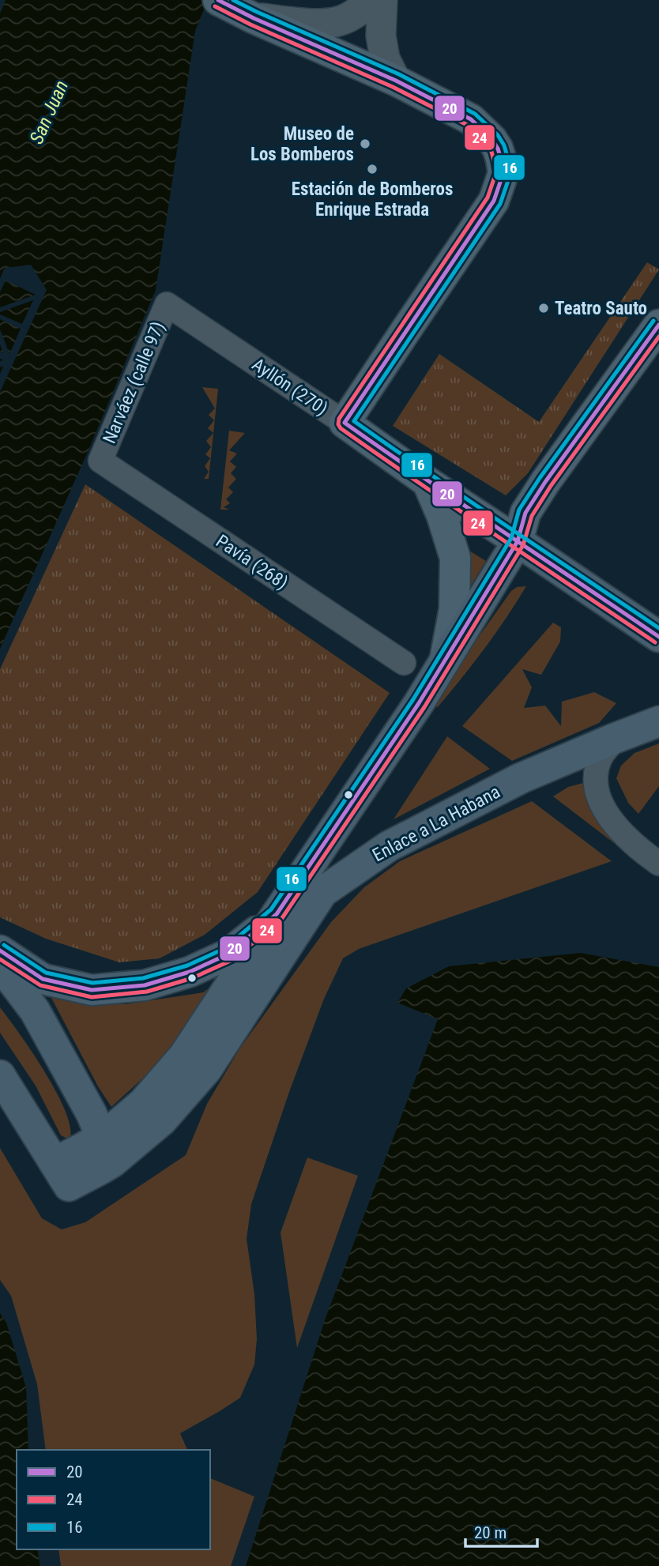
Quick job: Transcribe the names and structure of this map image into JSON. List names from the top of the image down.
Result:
{
  "streets": {
    "highway": ["Ayllón (270)", "Enlace a La Habana"],
    "street": ["Narváez (calle 97)", "Pavía (268)"]
  },
  "crossings": [
    ["Narváez (calle 97)", "Ayllón (270)"],
    ["Narváez (calle 97)", "Pavía (268)"]
  ],
  "water": ["San Juan"],
  "places": ["Museo de Los Bomberos", "Estación de Bomberos Enrique Estrada", "Teatro Sauto"],
  "lines": ["transit line 20", "transit line 16", "transit line 24"],
  "legend": ["20", "24", "16"],
  "scale_bar": "20 m"
}
